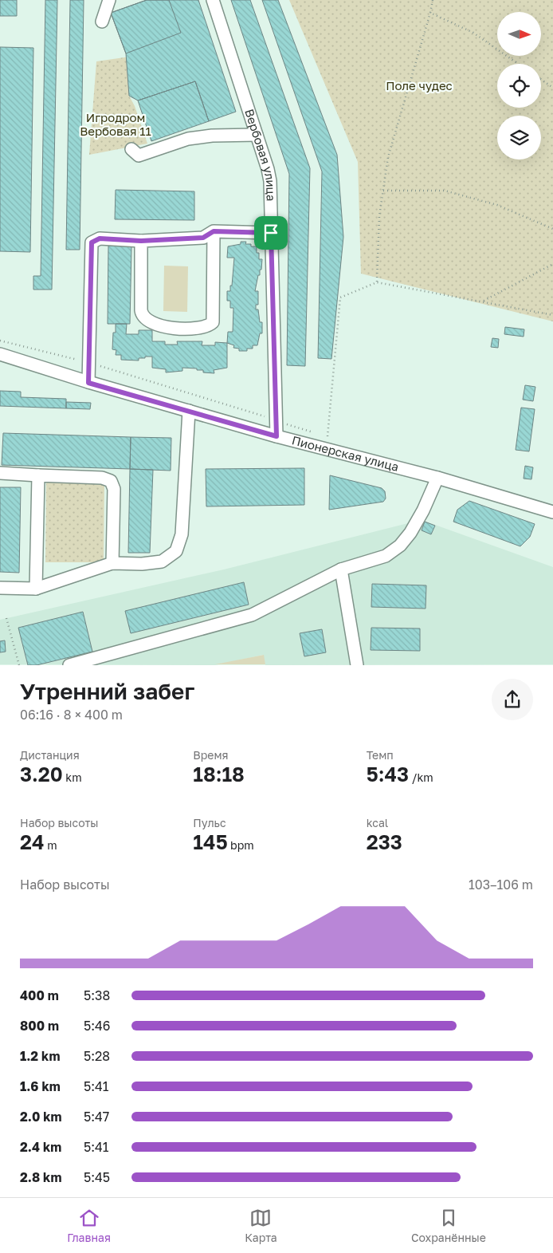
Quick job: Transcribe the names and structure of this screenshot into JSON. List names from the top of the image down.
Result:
{
  "streets": {
    "street": ["Вербовая улица", "Пионерская улица"]
  },
  "crossings": [
    ["Вербовая улица", "Пионерская улица"]
  ],
  "parks": ["Поле чудес", "Игродром Вербовая 11"],
  "north": "right",
  "page": {
    "heading": ["Утренний забег", "06:16 · 8 × 400 m"],
    "stats": [
      ["Дистанция", "3.20 km"],
      ["Время", "18:18"],
      ["Темп", "5:43 /km"],
      ["Набор высоты", "24 m"],
      ["Пульс", "145 bpm"],
      ["kcal", "233"]
    ],
    "chart": ["Набор высоты", "103–106 m"],
    "list": [
      {
        "name": "400 m",
        "note": "5:38"
      },
      {
        "name": "800 m",
        "note": "5:46"
      },
      {
        "name": "1.2 km",
        "note": "5:28"
      },
      {
        "name": "1.6 km",
        "note": "5:41"
      },
      {
        "name": "2.0 km",
        "note": "5:47"
      },
      {
        "name": "2.4 km",
        "note": "5:41"
      },
      {
        "name": "2.8 km",
        "note": "5:45"
      }
    ],
    "tabs": ["Главная", "Карта", "Сохранённые"]
  }
}
